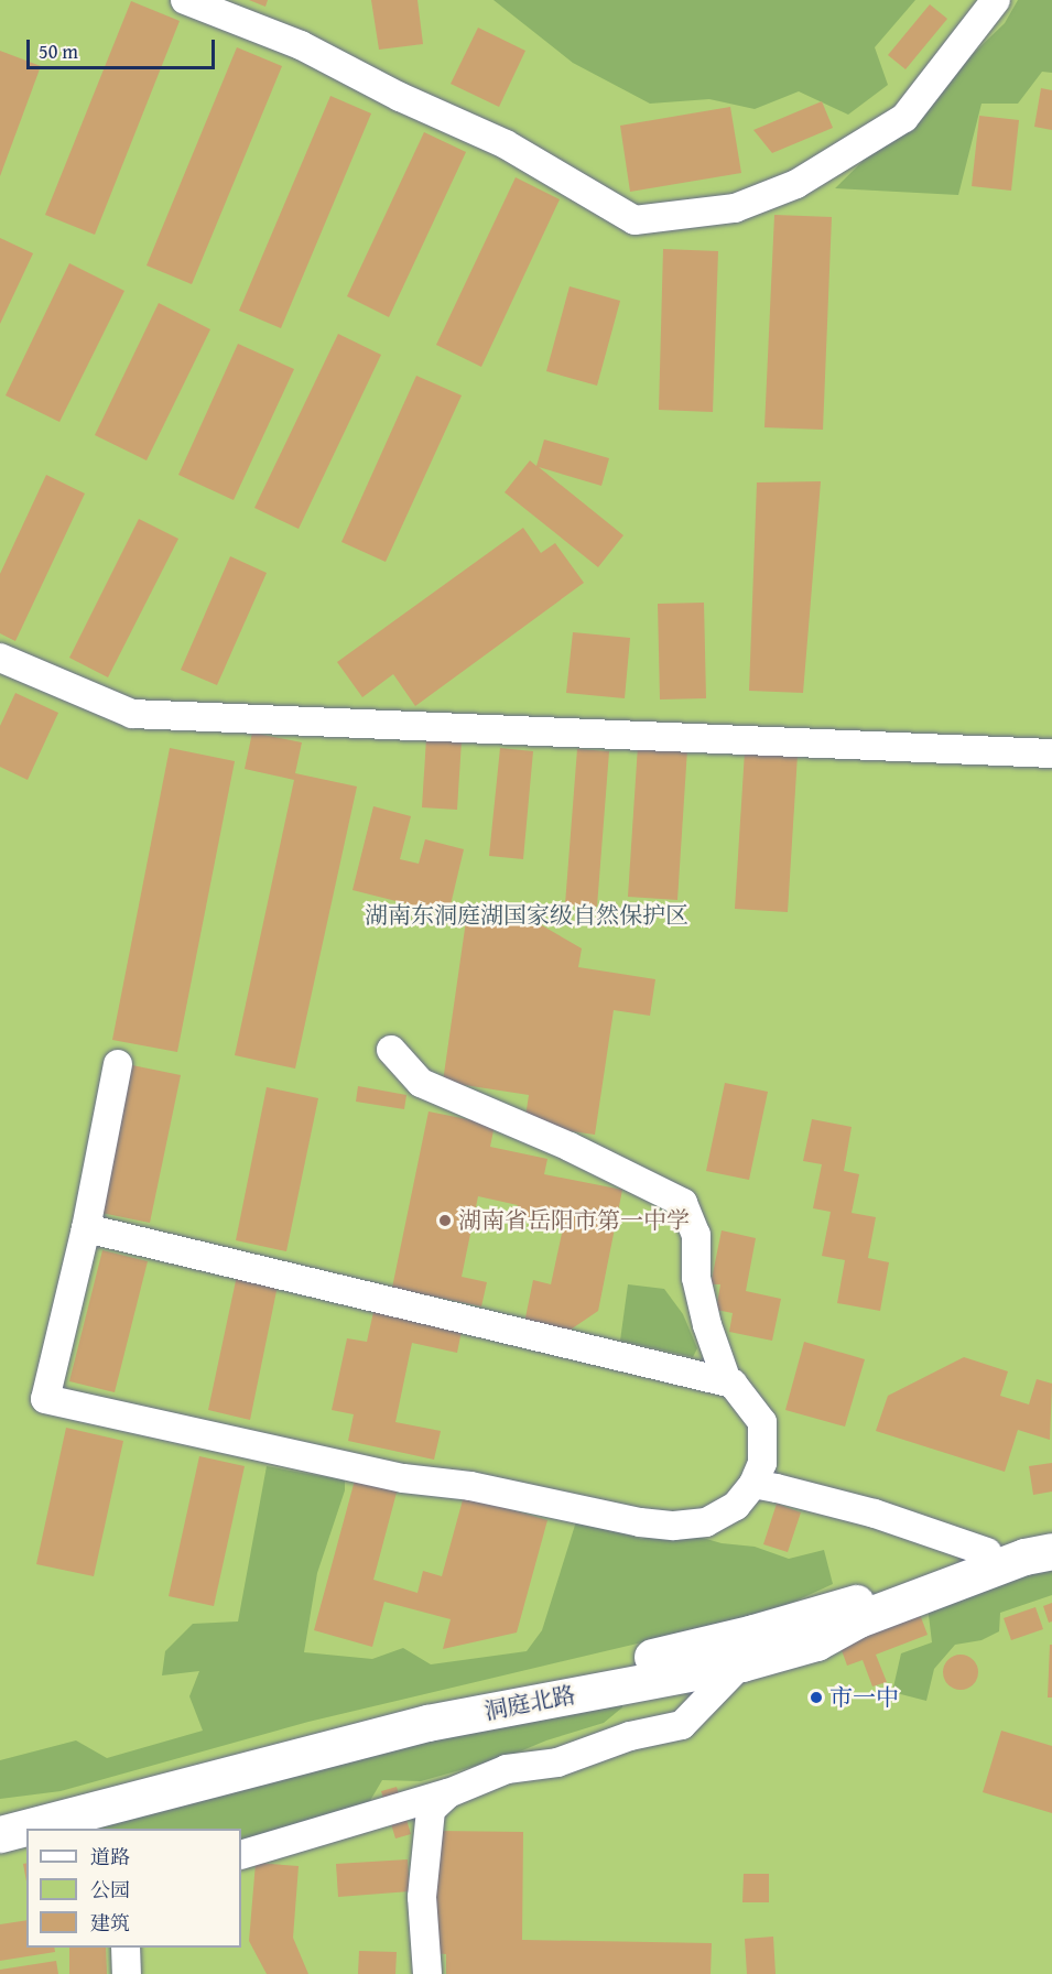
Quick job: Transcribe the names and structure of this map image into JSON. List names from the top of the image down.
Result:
{
  "streets": {
    "main road": ["洞庭北路"]
  },
  "parks": ["湖南东洞庭湖国家级自然保护区"],
  "places": ["湖南省岳阳市第一中学", "市一中"],
  "legend": ["道路", "公园", "建筑"],
  "scale_bar": "50 m"
}
